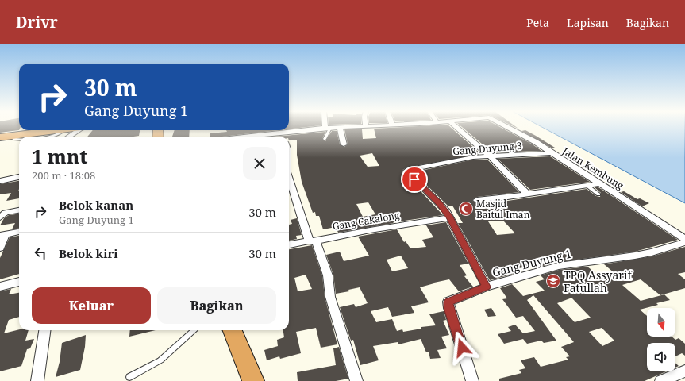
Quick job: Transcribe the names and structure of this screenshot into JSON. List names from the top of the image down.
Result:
{
  "streets": {
    "street": [
      "Gang Duyung 3",
      "Jalan Kembung",
      "Gang Cakalong",
      "Gang Duyung 1"
    ]
  },
  "crossings": [
    ["Gang Duyung 3", "Jalan Kembung"],
    ["Gang Duyung 3", "Gang Cakalong"]
  ],
  "places": {
    "mosque": ["Masjid Baitul Iman"],
    "school or university": ["TPQ Assyarif Fatullah"]
  },
  "north": "bottom",
  "page": {
    "header": "Drivr",
    "nav": ["Peta", "Lapisan", "Bagikan"],
    "turn": ["30 m", "Gang Duyung 1"],
    "heading": ["1 mnt", "200 m · 18:08"],
    "list": [
      {
        "name": "Belok kanan",
        "note": "Gang Duyung 1",
        "value": "30 m"
      },
      {
        "name": "Belok kiri",
        "value": "30 m"
      }
    ],
    "buttons": ["Keluar", "Bagikan"]
  }
}
